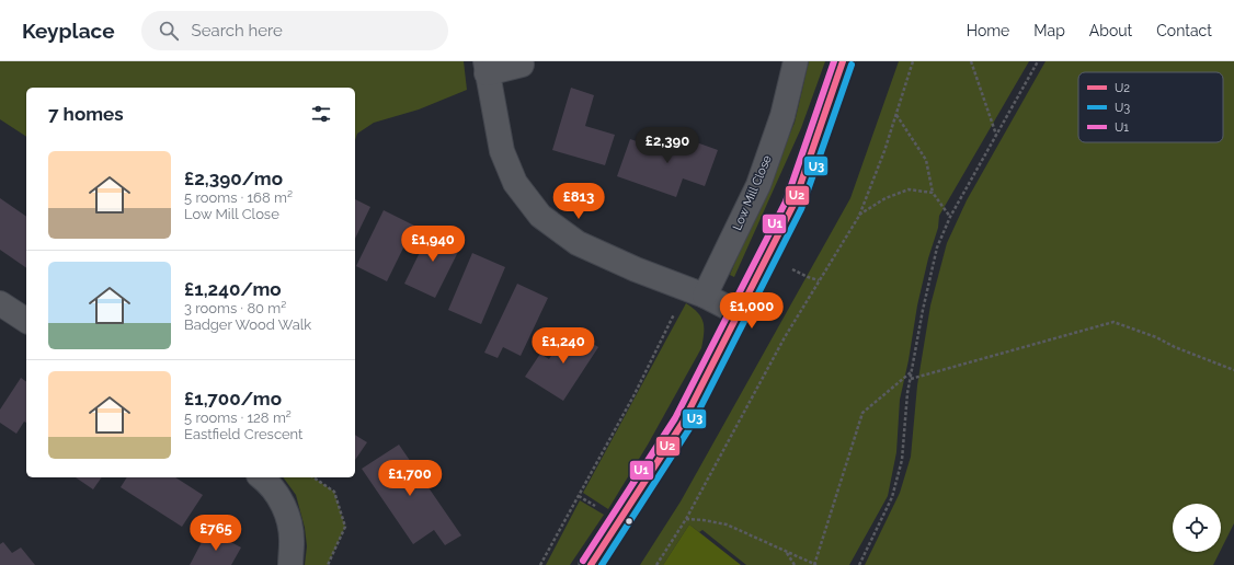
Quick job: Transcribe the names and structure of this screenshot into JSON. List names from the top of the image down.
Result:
{
  "streets": {
    "street": ["Low Mill Close"]
  },
  "lines": ["transit line U2", "transit line U1", "transit line U3"],
  "legend": ["U2", "U3", "U1"],
  "page": {
    "header": "Keyplace",
    "search": "Search here",
    "nav": [
      "Home",
      "Map",
      "About",
      "Contact"
    ],
    "heading": "7 homes",
    "price": [
      "£2,390",
      "£813",
      "£1,940",
      "£1,000",
      "£1,240",
      "£1,700",
      "£765"
    ],
    "list": [
      {
        "name": "£2,390/mo",
        "note": "5 rooms · 168 m² · Low Mill Close"
      },
      {
        "name": "£1,240/mo",
        "note": "3 rooms · 80 m² · Badger Wood Walk"
      },
      {
        "name": "£1,700/mo",
        "note": "5 rooms · 128 m² · Eastfield Crescent"
      }
    ]
  }
}
